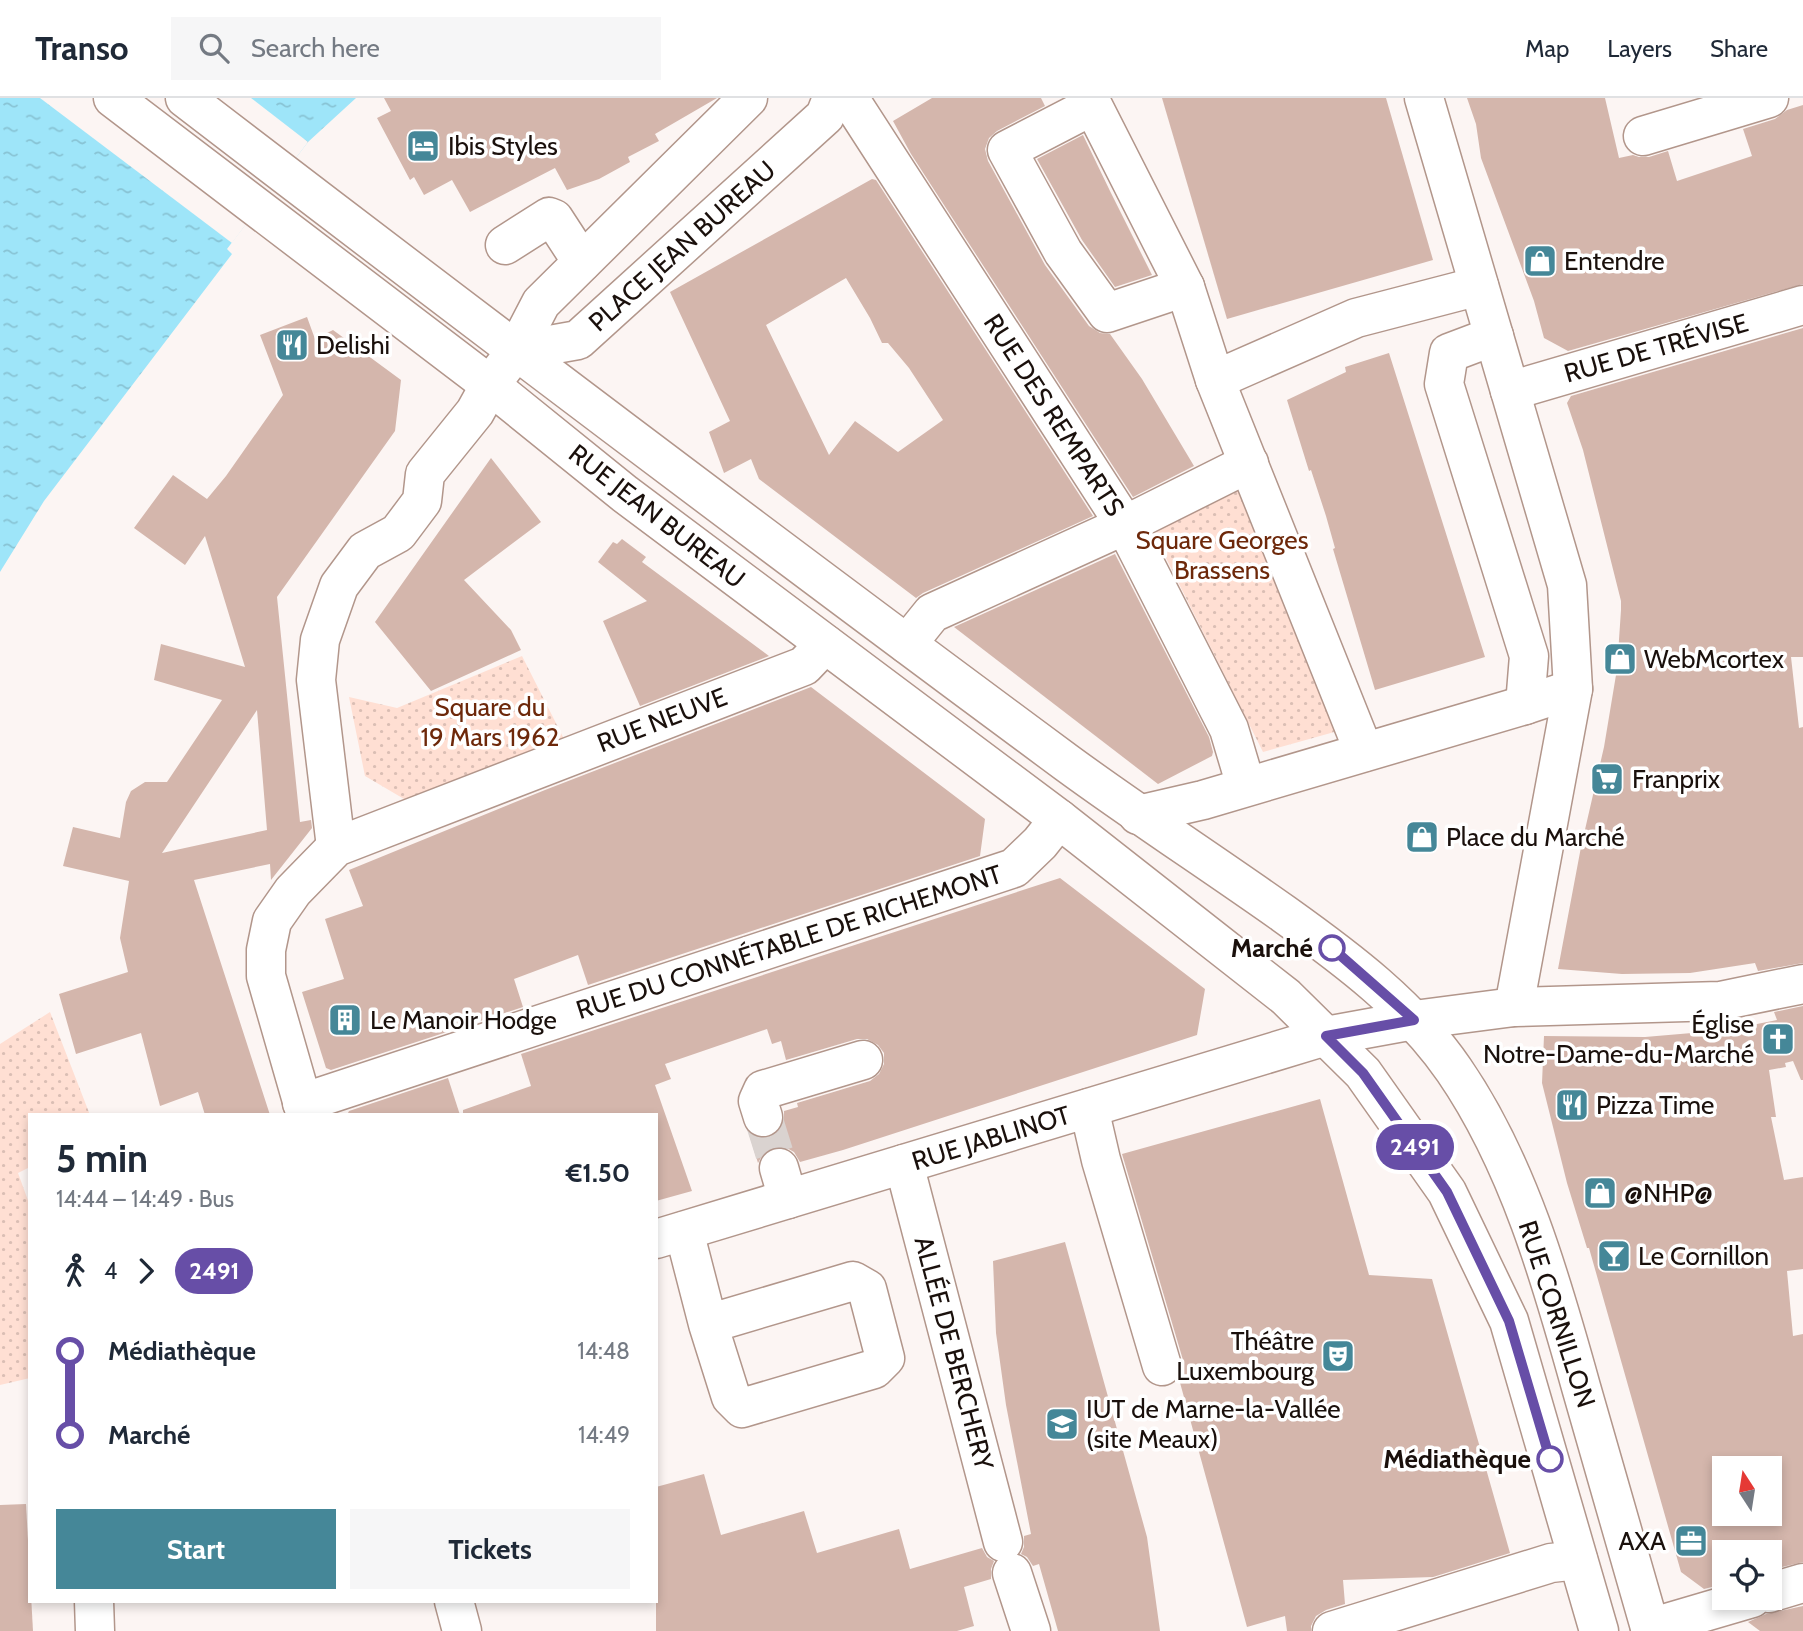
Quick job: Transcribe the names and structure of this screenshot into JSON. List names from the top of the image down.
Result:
{
  "streets": {
    "street": [
      "PLACE JEAN BUREAU",
      "RUE DE TRÉVISE",
      "RUE DES REMPARTS",
      "RUE JEAN BUREAU",
      "RUE NEUVE",
      "RUE DU CONNÉTABLE DE RICHEMONT",
      "RUE JABLINOT",
      "RUE CORNILLON",
      "ALLÉE DE BERCHERY"
    ]
  },
  "crossings": [
    ["PLACE JEAN BUREAU", "RUE CORNILLON"],
    ["RUE JEAN BUREAU", "RUE NEUVE"],
    ["RUE JEAN BUREAU", "RUE DU CONNÉTABLE DE RICHEMONT"],
    ["RUE JEAN BUREAU", "RUE CORNILLON"],
    ["RUE DU CONNÉTABLE DE RICHEMONT", "RUE CORNILLON"],
    ["RUE JABLINOT", "RUE CORNILLON"],
    ["RUE JABLINOT", "ALLÉE DE BERCHERY"]
  ],
  "parks": ["Square Georges Brassens", "Square du 19 Mars 1962"],
  "places": {
    "hotel": ["Ibis Styles"],
    "shop": [
      "Entendre",
      "WebMcortex",
      "Place du Marché",
      "@NHP@"
    ],
    "restaurant": ["Delishi", "Pizza Time"],
    "supermarket": ["Franprix"],
    "other": ["Marché", "Médiathèque"],
    "building": ["Le Manoir Hodge"],
    "church": ["Église Notre-Dame-du-Marché"],
    "bar": ["Le Cornillon"],
    "theatre": ["Théâtre Luxembourg"],
    "school or university": ["IUT de Marne-la-Vallée (site Meaux)"],
    "office": ["AXA"]
  },
  "lines": ["bus line 2491"],
  "north": "top",
  "page": {
    "header": "Transo",
    "search": "Search here",
    "nav": ["Map", "Layers", "Share"],
    "on_map": "2491",
    "heading": ["5 min", "14:44 – 14:49 · Bus", "€1.50"],
    "legs": ["4", "2491"],
    "list": [
      {
        "name": "Médiathèque",
        "value": "14:48"
      },
      {
        "name": "Marché",
        "value": "14:49"
      }
    ],
    "buttons": ["Start", "Tickets"]
  }
}
